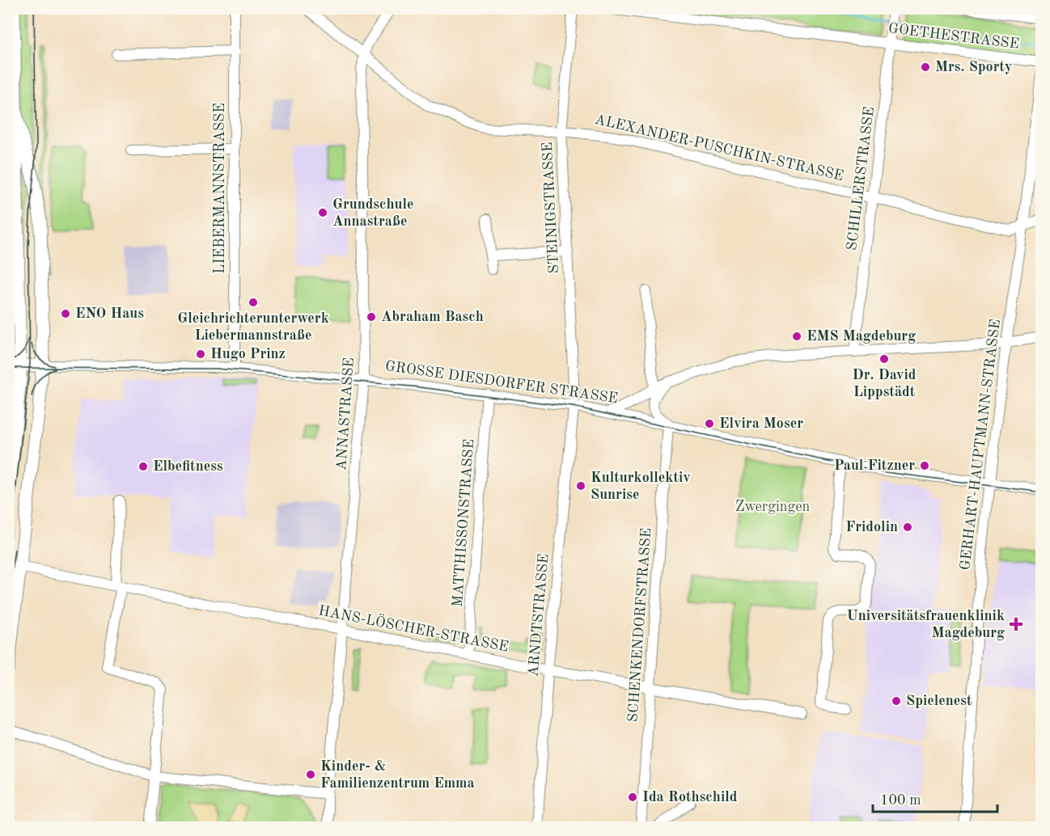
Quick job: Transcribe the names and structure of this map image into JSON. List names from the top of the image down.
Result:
{
  "streets": {
    "main road": ["GROSSE DIESDORFER STRASSE"],
    "street": [
      "GOETHESTRASSE",
      "ALEXANDER-PUSCHKIN-STRASSE",
      "SCHILLERSTRASSE",
      "LIEBERMANNSTRASSE",
      "STEINIGSTRASSE",
      "ANNASTRASSE",
      "GERHART-HAUPTMANN-STRASSE",
      "MATTHISSONSTRASSE",
      "ARNDTSTRASSE",
      "SCHENKENDORFSTRASSE",
      "HANS-LÖSCHER-STRASSE"
    ]
  },
  "crossings": [
    ["GOETHESTRASSE", "SCHILLERSTRASSE"],
    ["ALEXANDER-PUSCHKIN-STRASSE", "SCHILLERSTRASSE"],
    ["ALEXANDER-PUSCHKIN-STRASSE", "STEINIGSTRASSE"],
    ["ALEXANDER-PUSCHKIN-STRASSE", "ANNASTRASSE"],
    ["ALEXANDER-PUSCHKIN-STRASSE", "GERHART-HAUPTMANN-STRASSE"],
    ["LIEBERMANNSTRASSE", "GROSSE DIESDORFER STRASSE"],
    ["STEINIGSTRASSE", "GROSSE DIESDORFER STRASSE"],
    ["STEINIGSTRASSE", "ARNDTSTRASSE"],
    ["GROSSE DIESDORFER STRASSE", "ANNASTRASSE"],
    ["GROSSE DIESDORFER STRASSE", "GERHART-HAUPTMANN-STRASSE"],
    ["GROSSE DIESDORFER STRASSE", "MATTHISSONSTRASSE"],
    ["GROSSE DIESDORFER STRASSE", "ARNDTSTRASSE"],
    ["GROSSE DIESDORFER STRASSE", "SCHENKENDORFSTRASSE"],
    ["ANNASTRASSE", "HANS-LÖSCHER-STRASSE"],
    ["MATTHISSONSTRASSE", "HANS-LÖSCHER-STRASSE"],
    ["ARNDTSTRASSE", "HANS-LÖSCHER-STRASSE"],
    ["SCHENKENDORFSTRASSE", "HANS-LÖSCHER-STRASSE"]
  ],
  "parks": ["Zwergingen"],
  "places": {
    "other": [
      "Mrs. Sporty",
      "Grundschule Annastraße",
      "Gleichrichterunterwerk Liebermannstraße",
      "ENO Haus",
      "Abraham Basch",
      "EMS Magdeburg",
      "Hugo Prinz",
      "Dr. David Lippstädt",
      "Elvira Moser",
      "Paul Fitzner",
      "Elbefitness",
      "Kulturkollektiv Sunrise",
      "Fridolin",
      "Spielenest",
      "Kinder- & Familienzentrum Emma",
      "Ida Rothschild"
    ],
    "health": ["Universitätsfrauenklinik Magdeburg"]
  },
  "scale_bar": "100 m"
}
